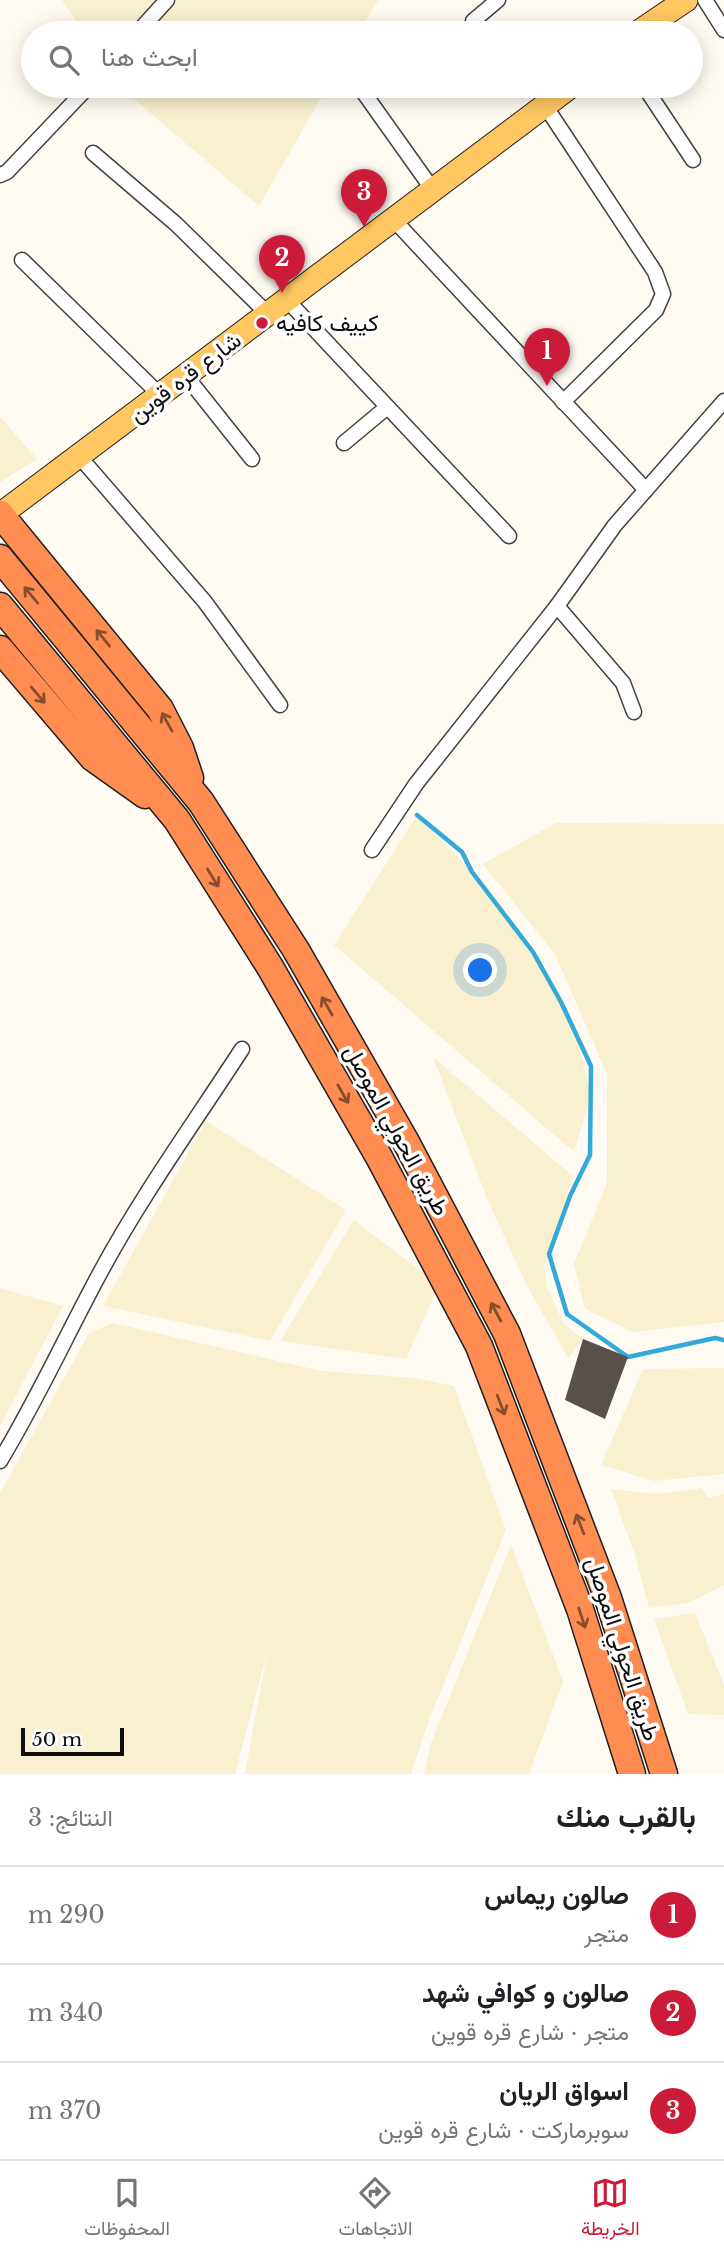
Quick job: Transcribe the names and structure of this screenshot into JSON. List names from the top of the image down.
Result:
{
  "streets": {
    "highway": ["طريق الحولي الموصل"],
    "main road": ["شارع قره قوين"]
  },
  "places": ["كييف كافيه"],
  "scale_bar": "50 m",
  "page": {
    "search": "ابحث هنا",
    "pins": ["3", "2", "1"],
    "scale": "50 m",
    "heading": ["بالقرب منك", "النتائج: 3"],
    "list": [
      {
        "mark": "1",
        "name": "صالون ريماس",
        "note": "متجر",
        "value": "290 m"
      },
      {
        "mark": "2",
        "name": "صالون و كوافي شهد",
        "note": "متجر · شارع قره قوين",
        "value": "340 m"
      },
      {
        "mark": "3",
        "name": "اسواق الريان",
        "note": "سوبرماركت · شارع قره قوين",
        "value": "370 m"
      }
    ],
    "nav": ["الخريطة", "الاتجاهات", "المحفوظات"]
  }
}
